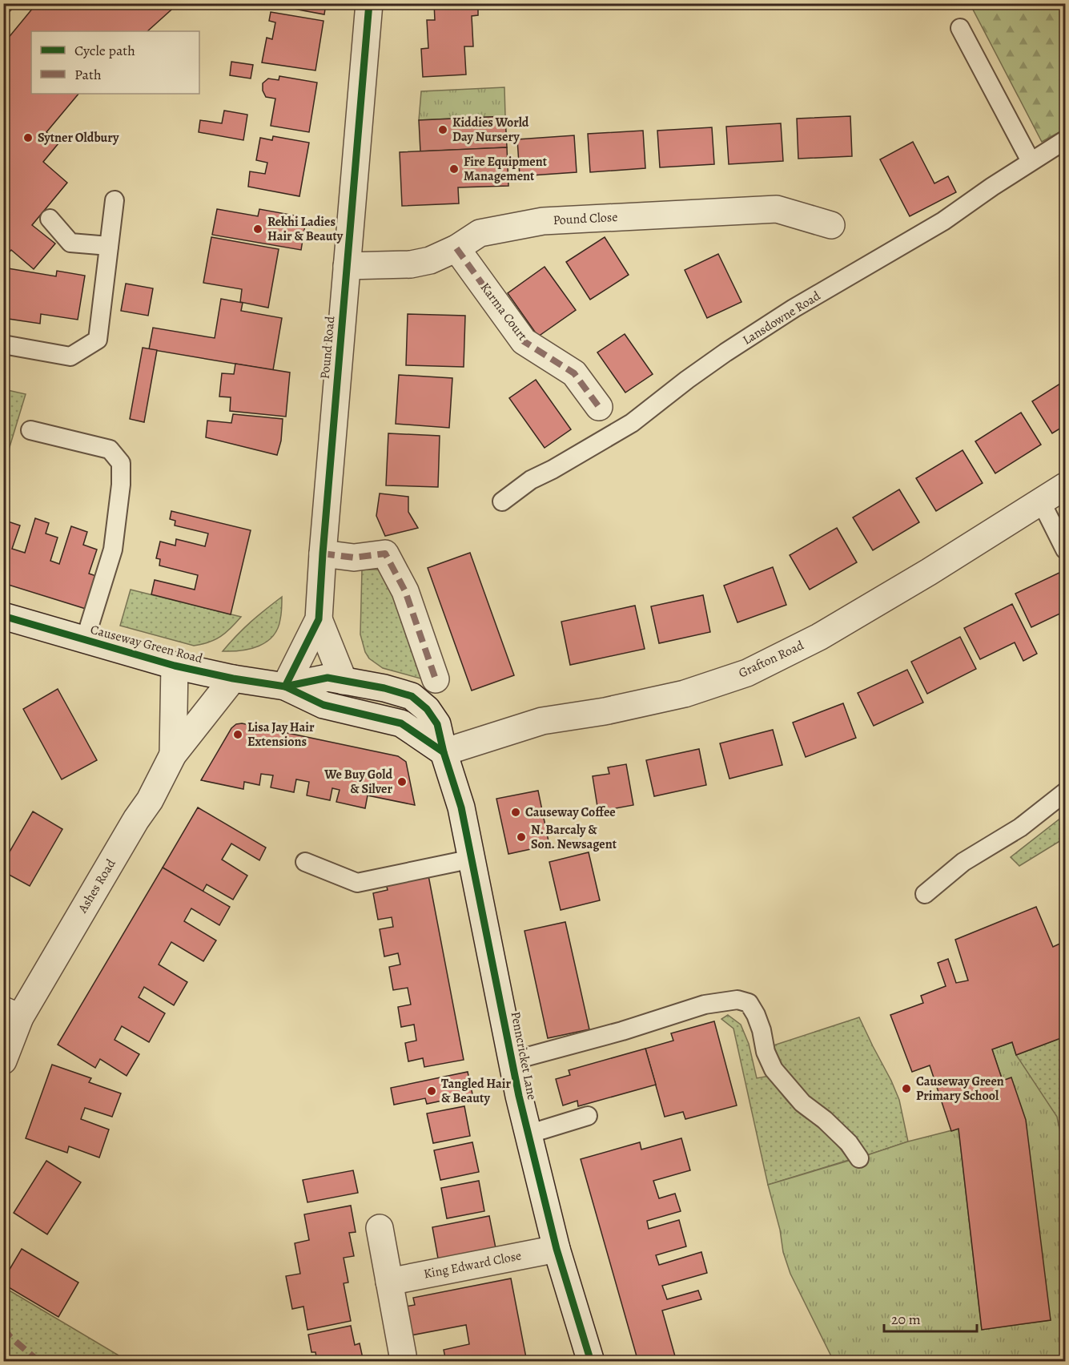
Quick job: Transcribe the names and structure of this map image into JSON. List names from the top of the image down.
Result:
{
  "streets": {
    "street": [
      "Pound Close",
      "Karma Court",
      "Pound Road",
      "Causeway Green Road",
      "Grafton Road",
      "Ashes Road",
      "Penncricket Lane",
      "King Edward Close"
    ],
    "lane": ["Lansdowne Road"]
  },
  "crossings": [
    ["Pound Close", "Karma Court"],
    ["Pound Close", "Pound Road"],
    ["Pound Road", "Causeway Green Road"],
    ["Causeway Green Road", "Grafton Road"],
    ["Causeway Green Road", "Ashes Road"],
    ["Causeway Green Road", "Penncricket Lane"],
    ["Grafton Road", "Penncricket Lane"],
    ["Penncricket Lane", "King Edward Close"]
  ],
  "places": [
    "Kiddies World Day Nursery",
    "Sytner Oldbury",
    "Fire Equipment Management",
    "Rekhi Ladies Hair & Beauty",
    "Lisa Jay Hair Extensions",
    "We Buy Gold & Silver",
    "Causeway Coffee",
    "N. Barcaly & Son. Newsagent",
    "Causeway Green Primary School",
    "Tangled Hair & Beauty"
  ],
  "legend": ["Cycle path", "Path"],
  "scale_bar": "20 m"
}
